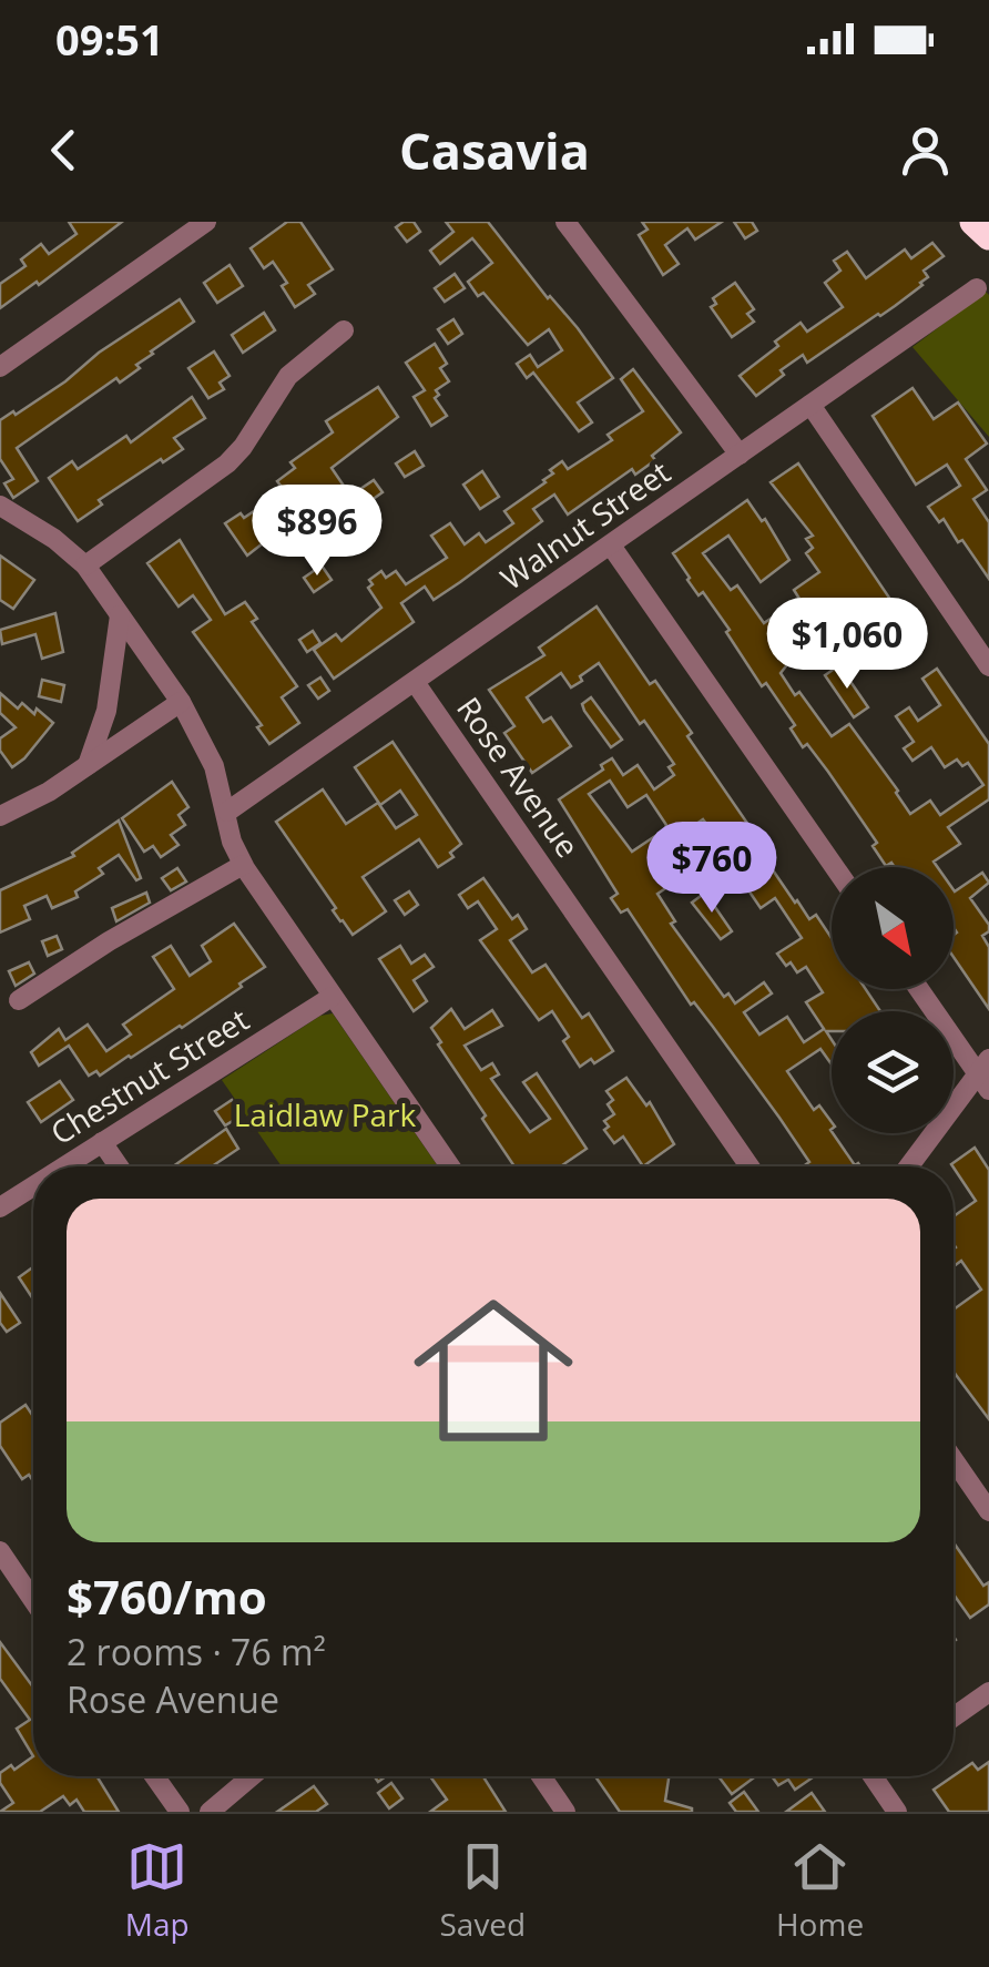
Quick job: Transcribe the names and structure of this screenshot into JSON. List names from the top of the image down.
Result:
{
  "streets": {
    "street": ["Walnut Street", "Rose Avenue", "Chestnut Street"]
  },
  "crossings": [
    ["Walnut Street", "Rose Avenue"]
  ],
  "parks": ["Laidlaw Park"],
  "north": "bottom right",
  "page": {
    "status": "09:51",
    "header": "Casavia",
    "price": ["$896", "$1,060", "$760"],
    "list": [
      {
        "name": "$760/mo",
        "note": "2 rooms · 76 m² · Rose Avenue"
      }
    ],
    "tabs": ["Map", "Saved", "Home"]
  }
}
